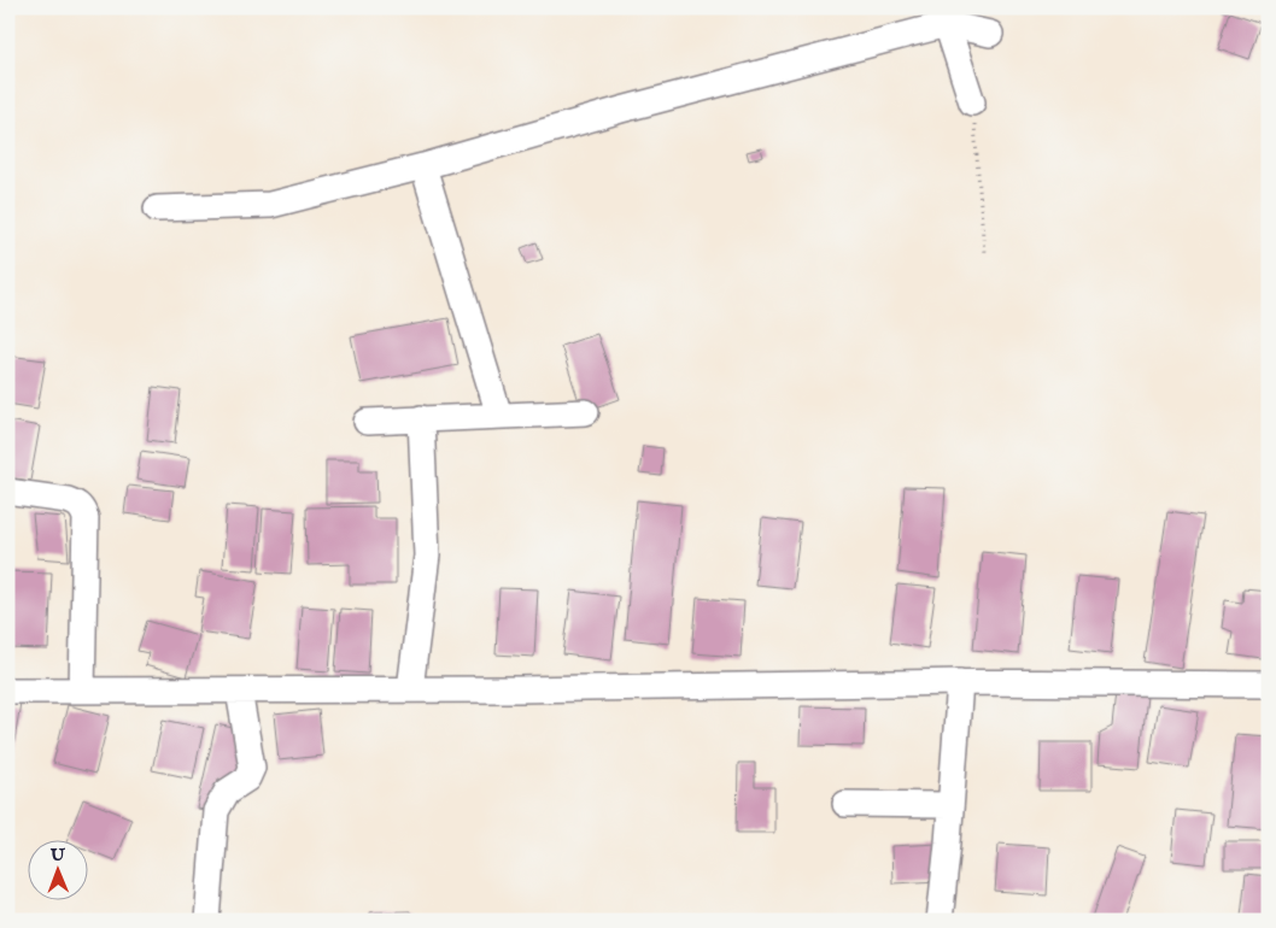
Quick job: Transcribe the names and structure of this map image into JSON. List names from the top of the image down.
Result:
{
  "north": "top"
}
